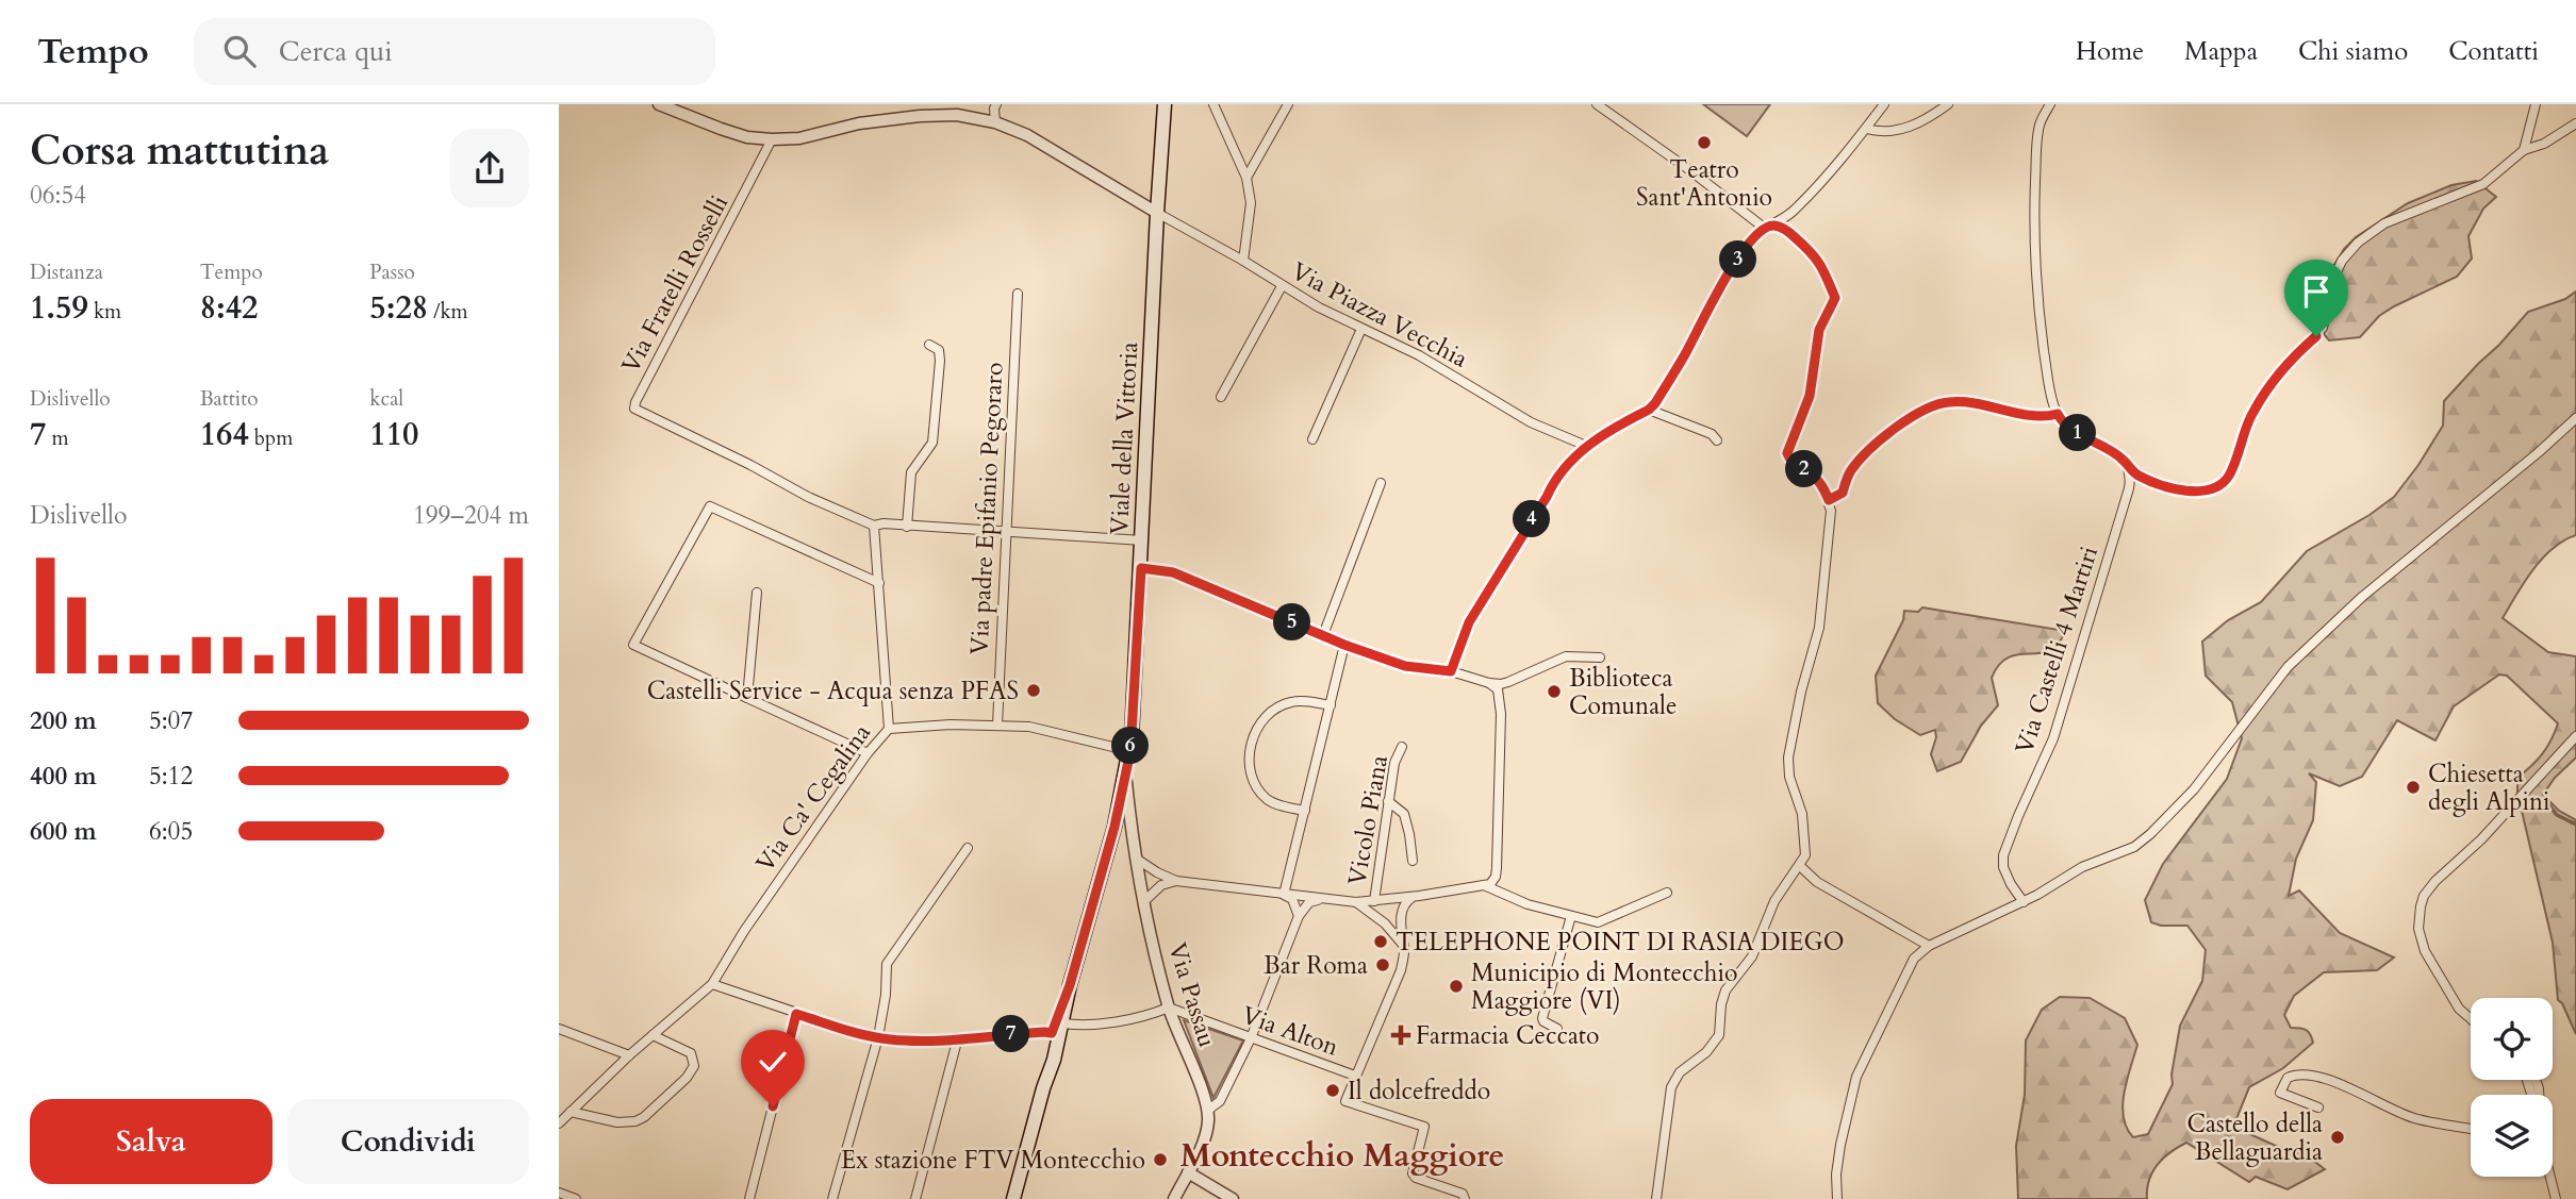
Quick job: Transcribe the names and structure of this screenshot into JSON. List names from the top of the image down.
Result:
{
  "streets": {
    "main road": ["Viale della Vittoria"],
    "street": [
      "Via Fratelli Rosselli",
      "Via Piazza Vecchia",
      "Via padre Epifanio Pegoraro",
      "Via Castelli 4 Martiri",
      "Via Ca' Cegalina",
      "Vicolo Piana",
      "Via Passau",
      "Via Alton"
    ]
  },
  "crossings": [
    ["Via Piazza Vecchia", "Viale della Vittoria"],
    ["Viale della Vittoria", "Via Ca' Cegalina"],
    ["Viale della Vittoria", "Via Passau"],
    ["Via padre Epifanio Pegoraro", "Via Ca' Cegalina"],
    ["Via Passau", "Via Alton"]
  ],
  "districts": ["Montecchio Maggiore"],
  "places": {
    "other": [
      "Teatro Sant'Antonio",
      "Castelli Service - Acqua senza PFAS",
      "Biblioteca Comunale",
      "Chiesetta degli Alpini",
      "TELEPHONE POINT DI RASIA DIEGO",
      "Bar Roma",
      "Municipio di Montecchio Maggiore (VI)",
      "Il dolcefreddo",
      "Castello della Bellaguardia",
      "Ex stazione FTV Montecchio"
    ],
    "health": ["Farmacia Ceccato"]
  },
  "page": {
    "header": "Tempo",
    "search": "Cerca qui",
    "nav": [
      "Home",
      "Mappa",
      "Chi siamo",
      "Contatti"
    ],
    "heading": ["Corsa mattutina", "06:54"],
    "stats": [
      ["Distanza", "1.59 km"],
      ["Tempo", "8:42"],
      ["Passo", "5:28 /km"],
      ["Dislivello", "7 m"],
      ["Battito", "164 bpm"],
      ["kcal", "110"]
    ],
    "pins": [
      "3",
      "1",
      "2",
      "4",
      "5",
      "6",
      "7"
    ],
    "chart": ["Dislivello", "199–204 m"],
    "list": [
      {
        "name": "200 m",
        "note": "5:07"
      },
      {
        "name": "400 m",
        "note": "5:12"
      },
      {
        "name": "600 m",
        "note": "6:05"
      }
    ],
    "buttons": ["Salva", "Condividi"]
  }
}
